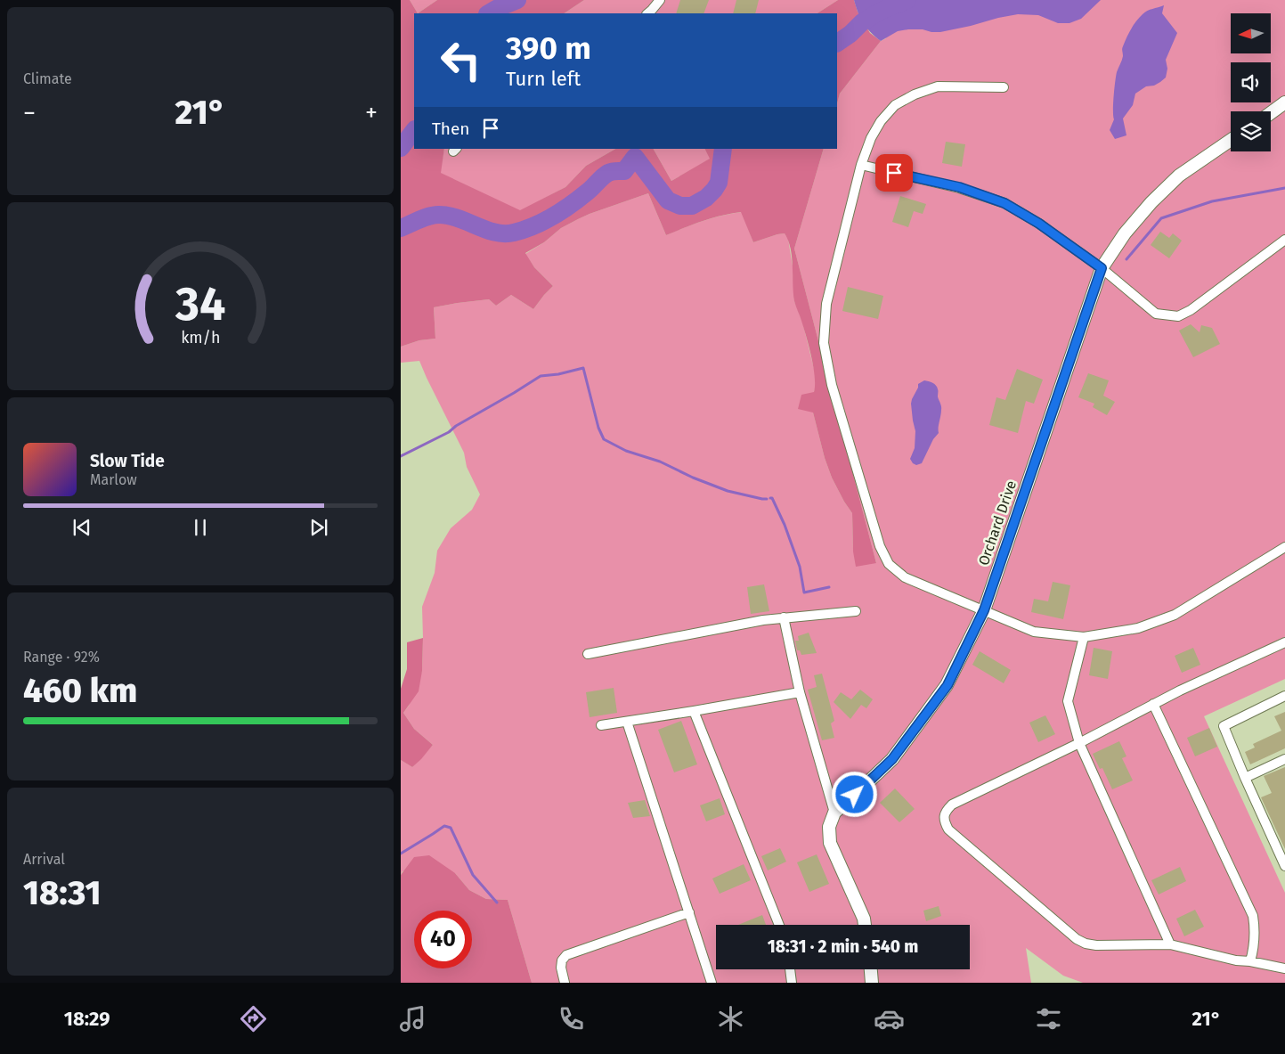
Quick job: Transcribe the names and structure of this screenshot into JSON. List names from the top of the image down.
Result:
{
  "streets": {
    "street": ["Orchard Drive"]
  },
  "north": "left",
  "page": {
    "tile": [
      "Climate",
      ["Range · 92%", "460 km"],
      ["Arrival", "18:31"]
    ],
    "turn": ["390 m", "Turn left"],
    "heat": ["−", "21°", "+"],
    "then": "Then",
    "song": ["Slow Tide", "Marlow"],
    "limit": "40",
    "trip": "18:31 · 2 min · 540 m",
    "tabs": ["18:29", "21°"],
    "gauge": ["34", "km/h"]
  }
}
